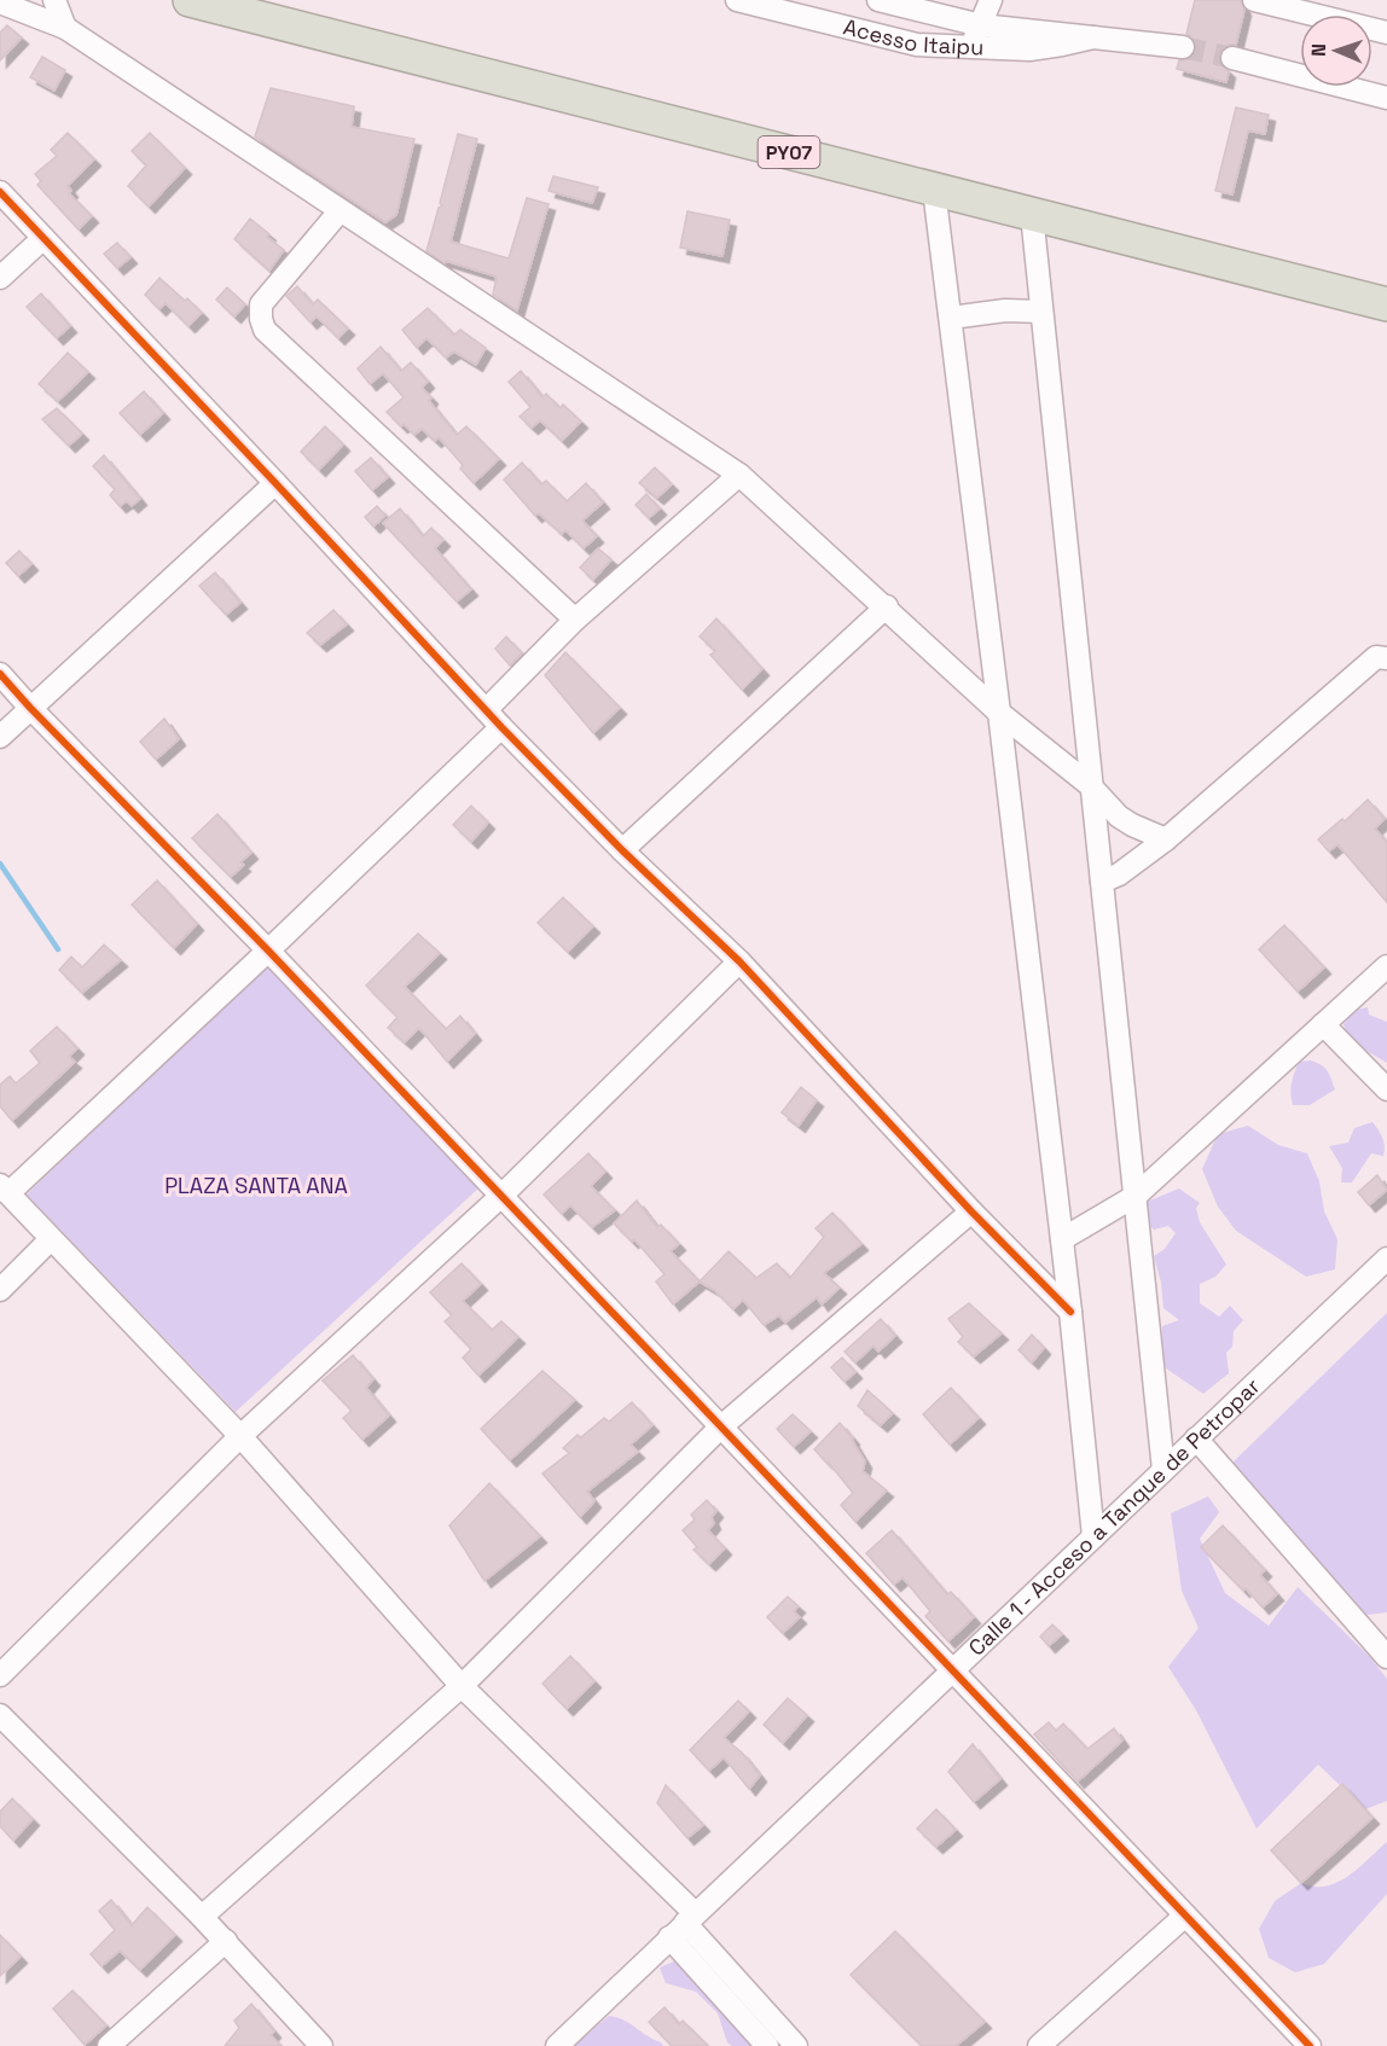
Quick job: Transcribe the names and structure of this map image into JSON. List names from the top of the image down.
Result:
{
  "streets": {
    "highway": ["PY07"],
    "street": ["Acesso Itaipu", "Calle 1 - Acceso a Tanque de Petropar"]
  },
  "parks": ["PLAZA SANTA ANA"],
  "north": "left"
}
